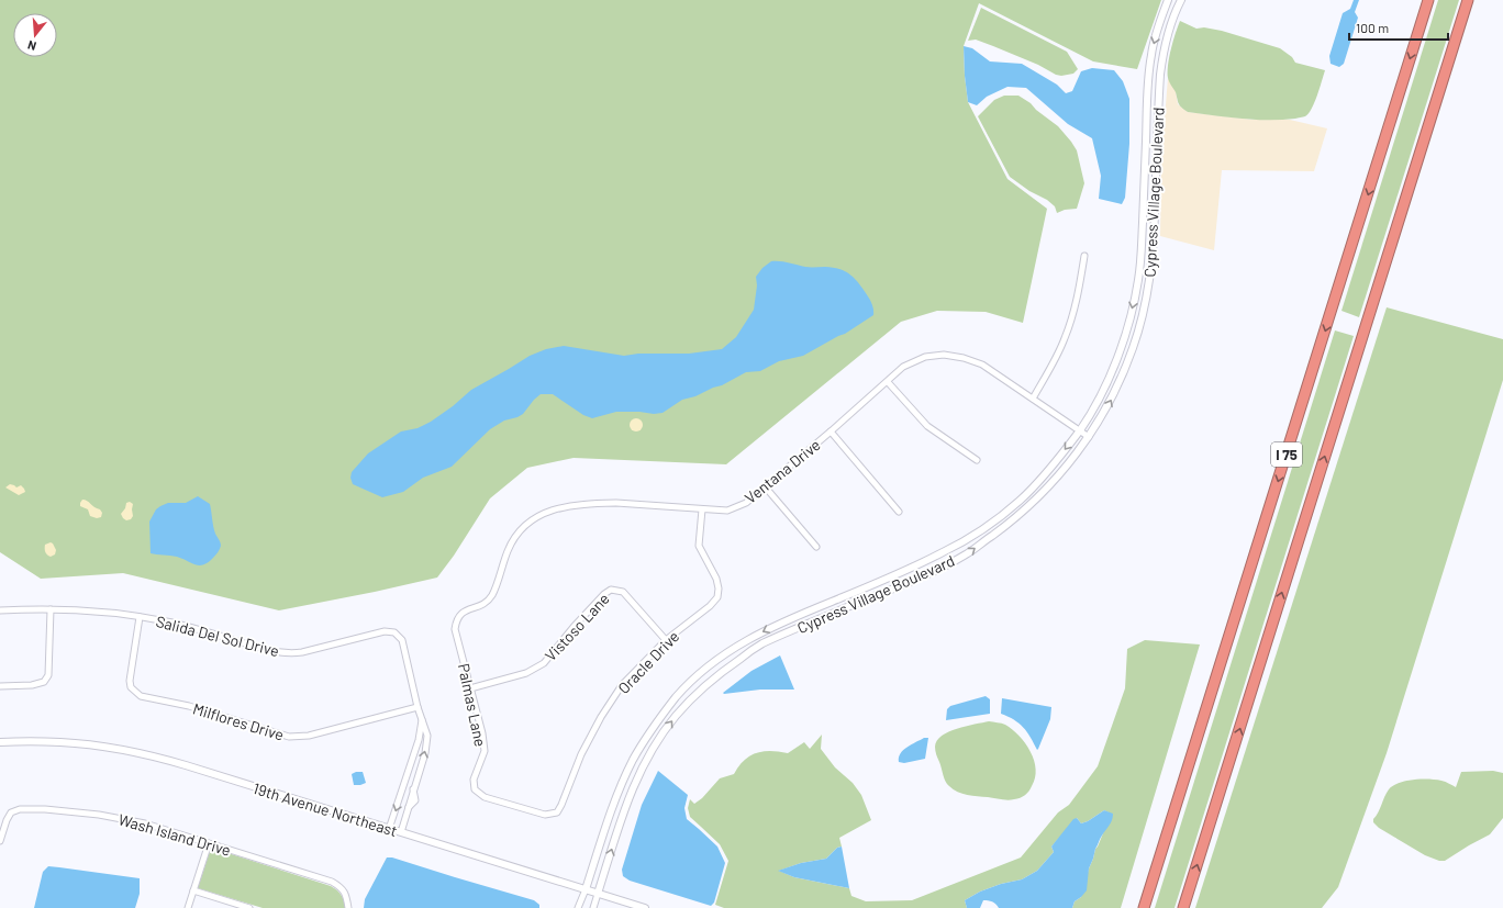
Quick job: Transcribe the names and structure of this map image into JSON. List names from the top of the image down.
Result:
{
  "streets": {
    "highway": ["I 75"],
    "street": [
      "Cypress Village Boulevard",
      "Ventana Drive",
      "Vistoso Lane",
      "Salida Del Sol Drive",
      "Oracle Drive",
      "Palmas Lane",
      "Milflores Drive",
      "19th Avenue Northeast",
      "Wash Island Drive"
    ]
  },
  "crossings": [
    ["Cypress Village Boulevard", "Ventana Drive"],
    ["Cypress Village Boulevard", "19th Avenue Northeast"],
    ["Ventana Drive", "Oracle Drive"],
    ["Ventana Drive", "Palmas Lane"],
    ["Vistoso Lane", "Oracle Drive"],
    ["Vistoso Lane", "Palmas Lane"],
    ["Salida Del Sol Drive", "Milflores Drive"],
    ["Salida Del Sol Drive", "19th Avenue Northeast"],
    ["Oracle Drive", "Palmas Lane"]
  ],
  "scale_bar": "100 m",
  "north": "bottom"
}
